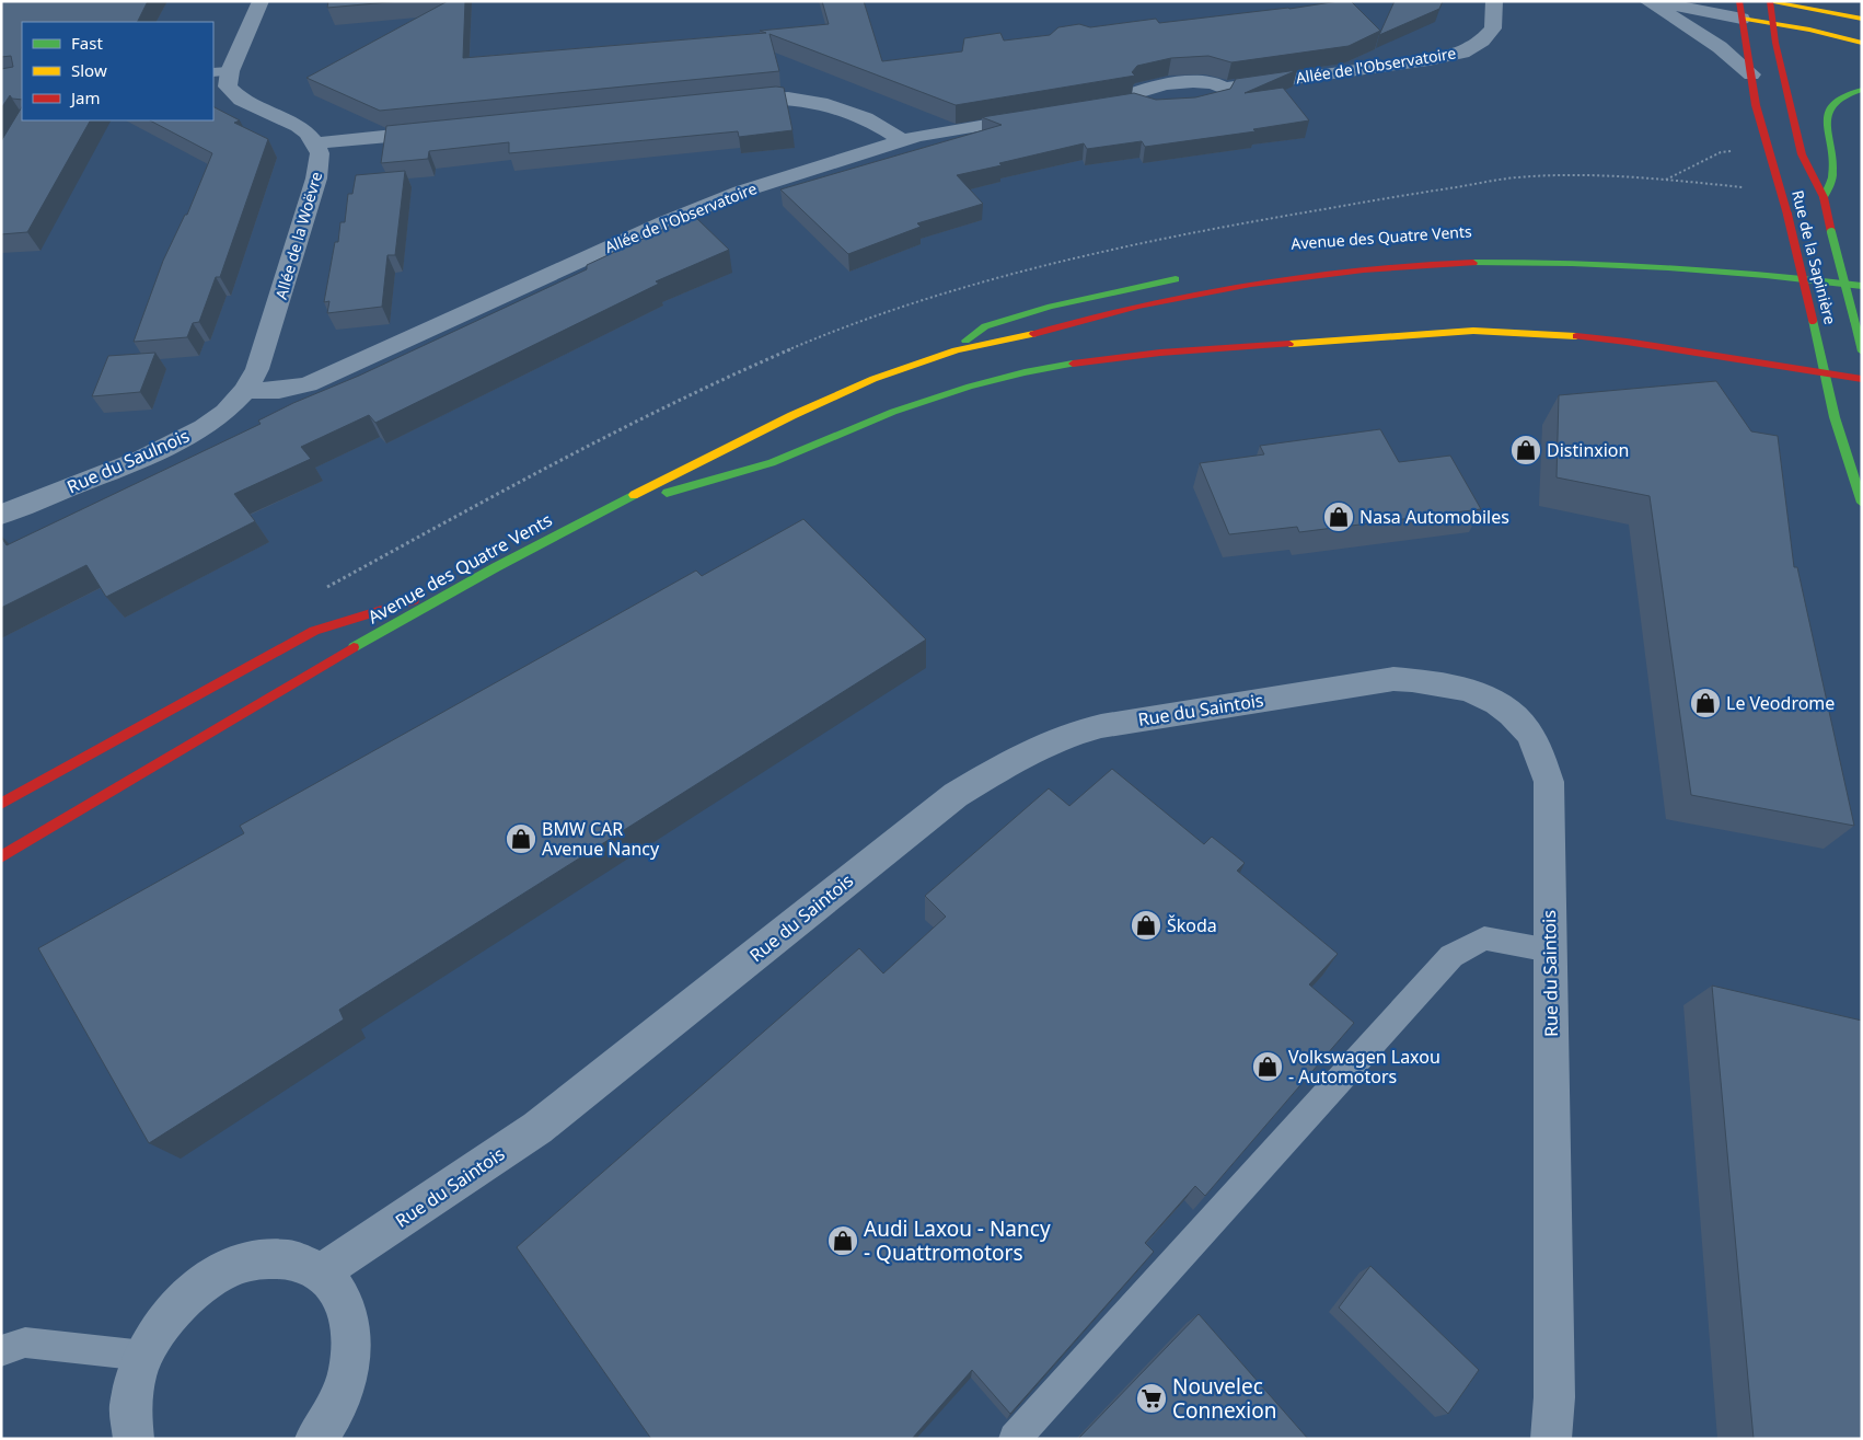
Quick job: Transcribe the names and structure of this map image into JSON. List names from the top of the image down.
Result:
{
  "streets": {
    "main road": ["Avenue des Quatre Vents", "Rue de la Sapinière"],
    "street": [
      "Allée de l'Observatoire",
      "Allée de la Woëvre",
      "Rue du Saulnois",
      "Rue du Saintois"
    ]
  },
  "crossings": [
    ["Allée de l'Observatoire", "Allée de la Woëvre"],
    ["Allée de l'Observatoire", "Rue du Saulnois"],
    ["Allée de la Woëvre", "Rue du Saulnois"]
  ],
  "places": {
    "shop": [
      "Distinxion",
      "Nasa Automobiles",
      "Le Veodrome",
      "BMW CAR Avenue Nancy",
      "Škoda",
      "Volkswagen Laxou - Automotors",
      "Audi Laxou - Nancy - Quattromotors"
    ],
    "supermarket": ["Nouvelec Connexion"]
  },
  "legend": ["Fast", "Slow", "Jam"]
}
